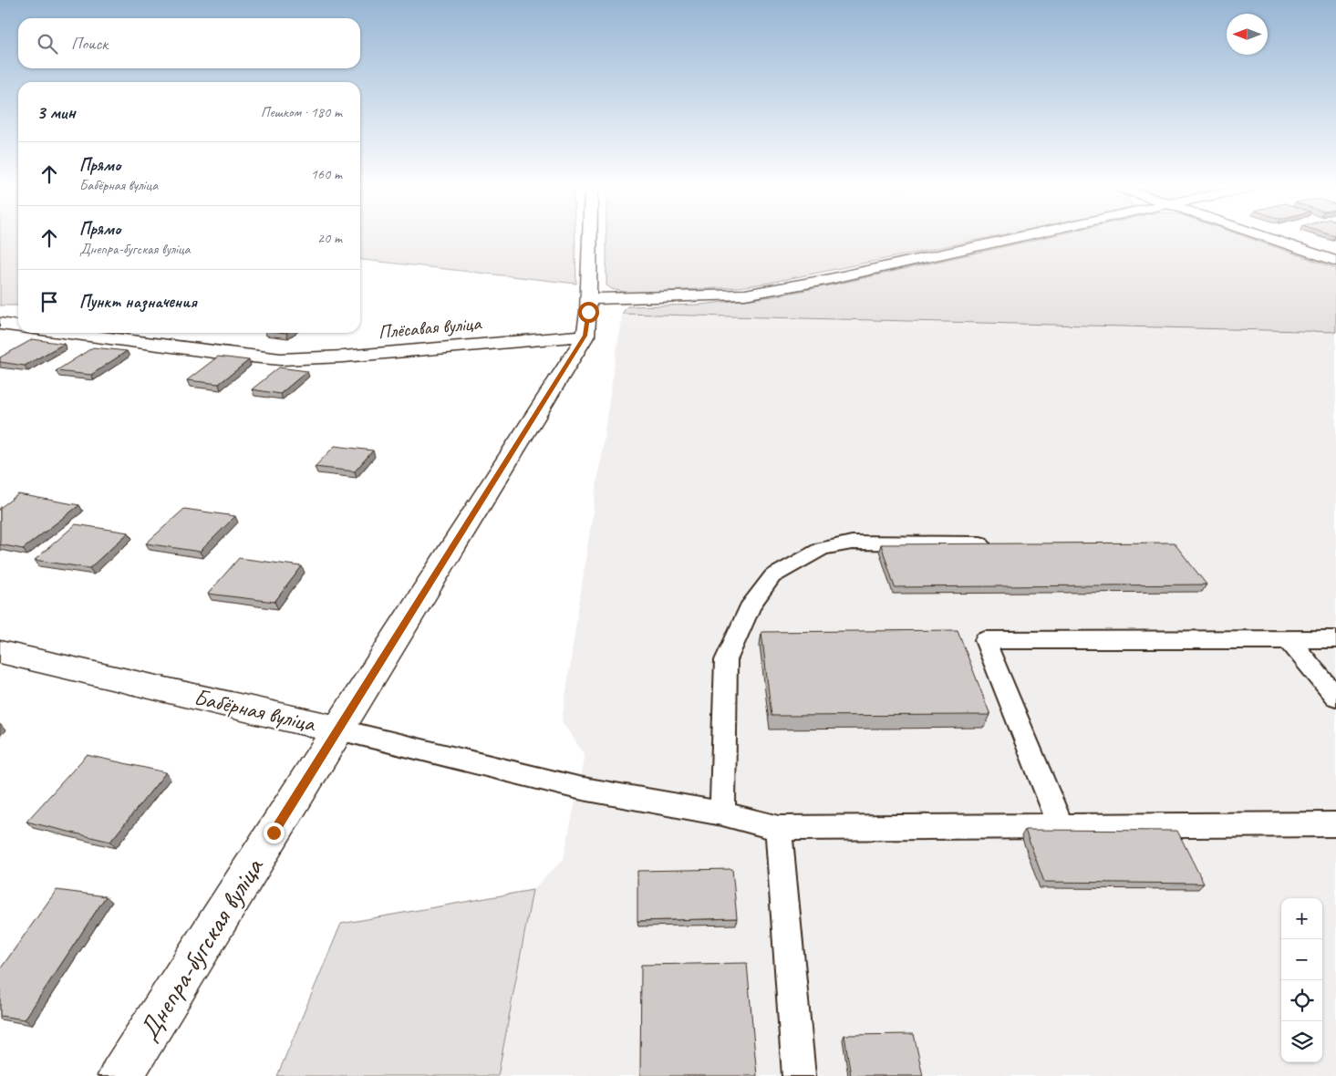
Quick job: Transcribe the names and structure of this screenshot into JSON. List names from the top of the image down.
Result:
{
  "streets": {
    "street": ["Плёсавая вуліца", "Бабёрная вуліца", "Днепра-бугская вуліца"]
  },
  "crossings": [
    ["Плёсавая вуліца", "Бабёрная вуліца"],
    ["Бабёрная вуліца", "Днепра-бугская вуліца"]
  ],
  "north": "left",
  "page": {
    "search": "Поиск",
    "heading": ["3 мин", "Пешком · 180 m"],
    "list": [
      ["Прямо", "Бабёрная вуліца", "160 m"],
      ["Прямо", "Днепра-бугская вуліца", "20 m"],
      "Пункт назначения"
    ],
    "map_buttons": ["+", "−"]
  }
}
